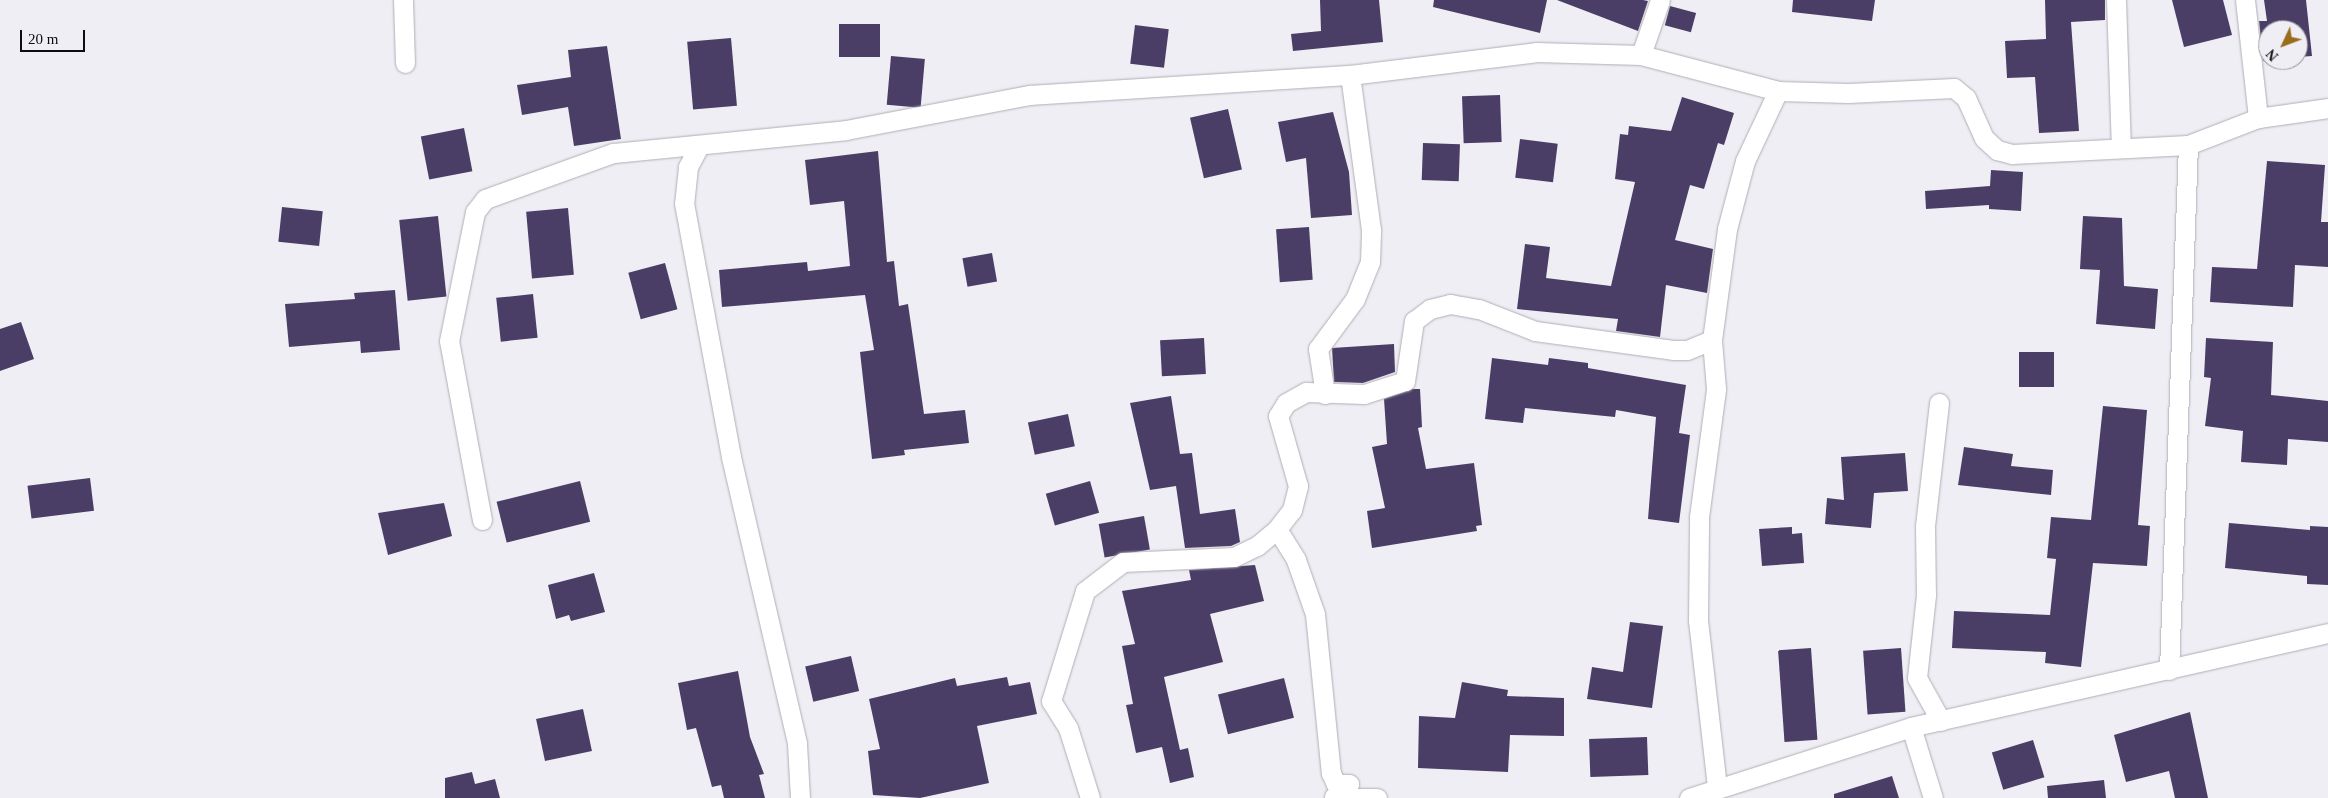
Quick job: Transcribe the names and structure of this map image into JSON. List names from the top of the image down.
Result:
{
  "scale_bar": "20 m",
  "north": "bottom left"
}
